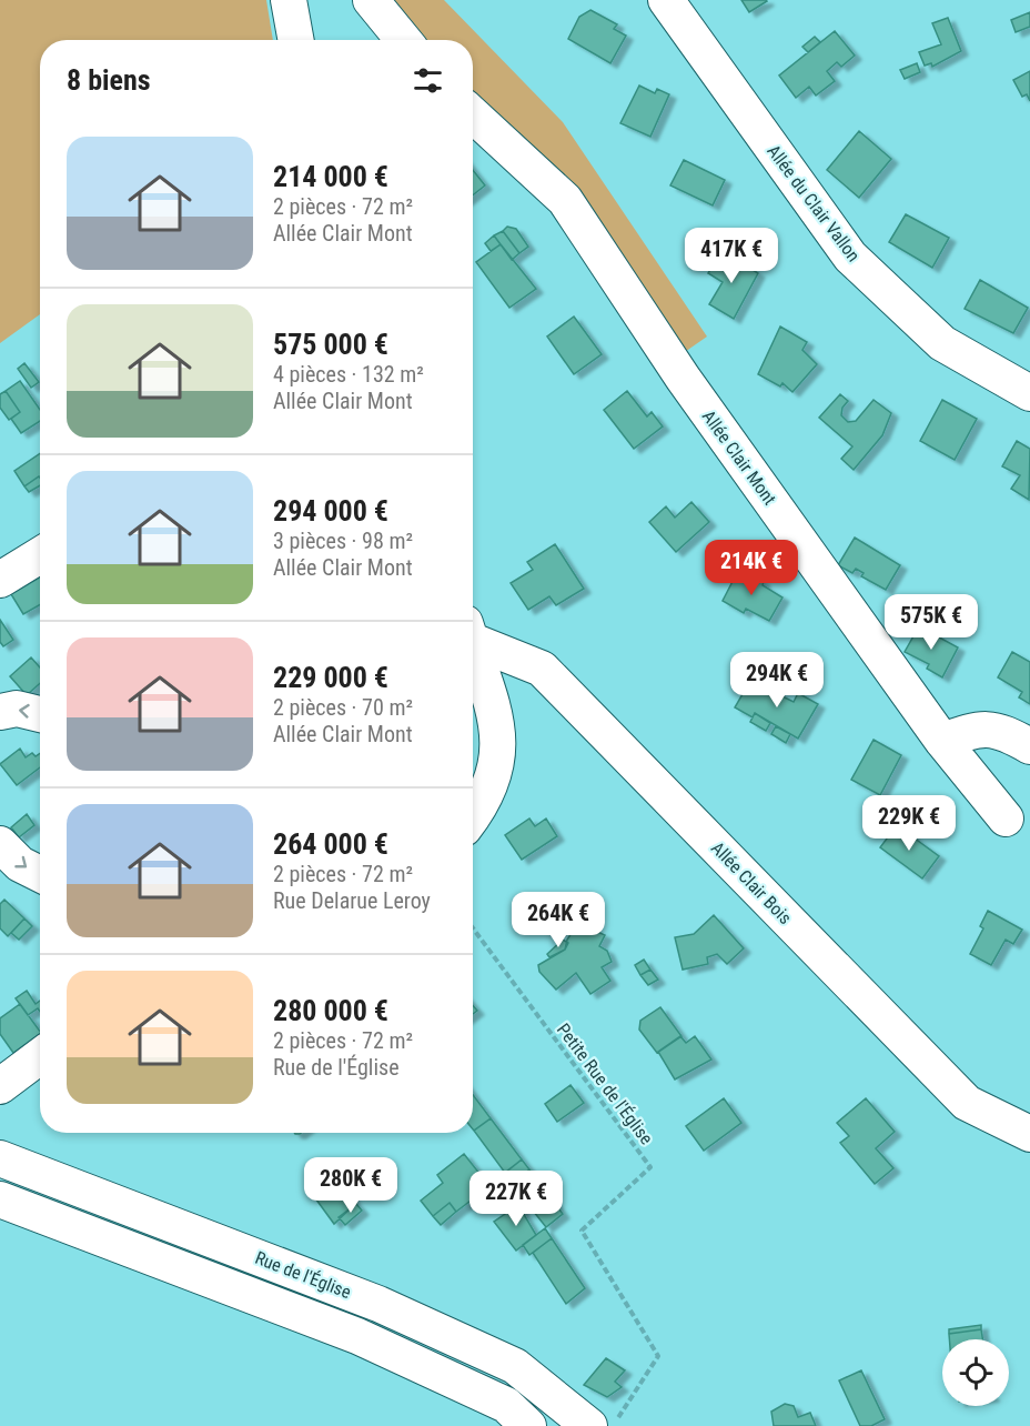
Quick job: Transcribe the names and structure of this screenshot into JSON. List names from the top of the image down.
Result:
{
  "streets": {
    "street": [
      "Allée du Clair Vallon",
      "Allée Clair Mont",
      "Allée Clair Bois",
      "Rue de l'Église"
    ],
    "path": ["Petite Rue de l'Église"]
  },
  "page": {
    "heading": "8 biens",
    "list": [
      {
        "name": "214 000 €",
        "note": "2 pièces · 72 m² · Allée Clair Mont"
      },
      {
        "name": "575 000 €",
        "note": "4 pièces · 132 m² · Allée Clair Mont"
      },
      {
        "name": "294 000 €",
        "note": "3 pièces · 98 m² · Allée Clair Mont"
      },
      {
        "name": "229 000 €",
        "note": "2 pièces · 70 m² · Allée Clair Mont"
      },
      {
        "name": "264 000 €",
        "note": "2 pièces · 72 m² · Rue Delarue Leroy"
      },
      {
        "name": "280 000 €",
        "note": "2 pièces · 72 m² · Rue de l'Église"
      }
    ],
    "price": [
      "417K €",
      "214K €",
      "575K €",
      "294K €",
      "229K €",
      "264K €",
      "280K €",
      "227K €"
    ]
  }
}
